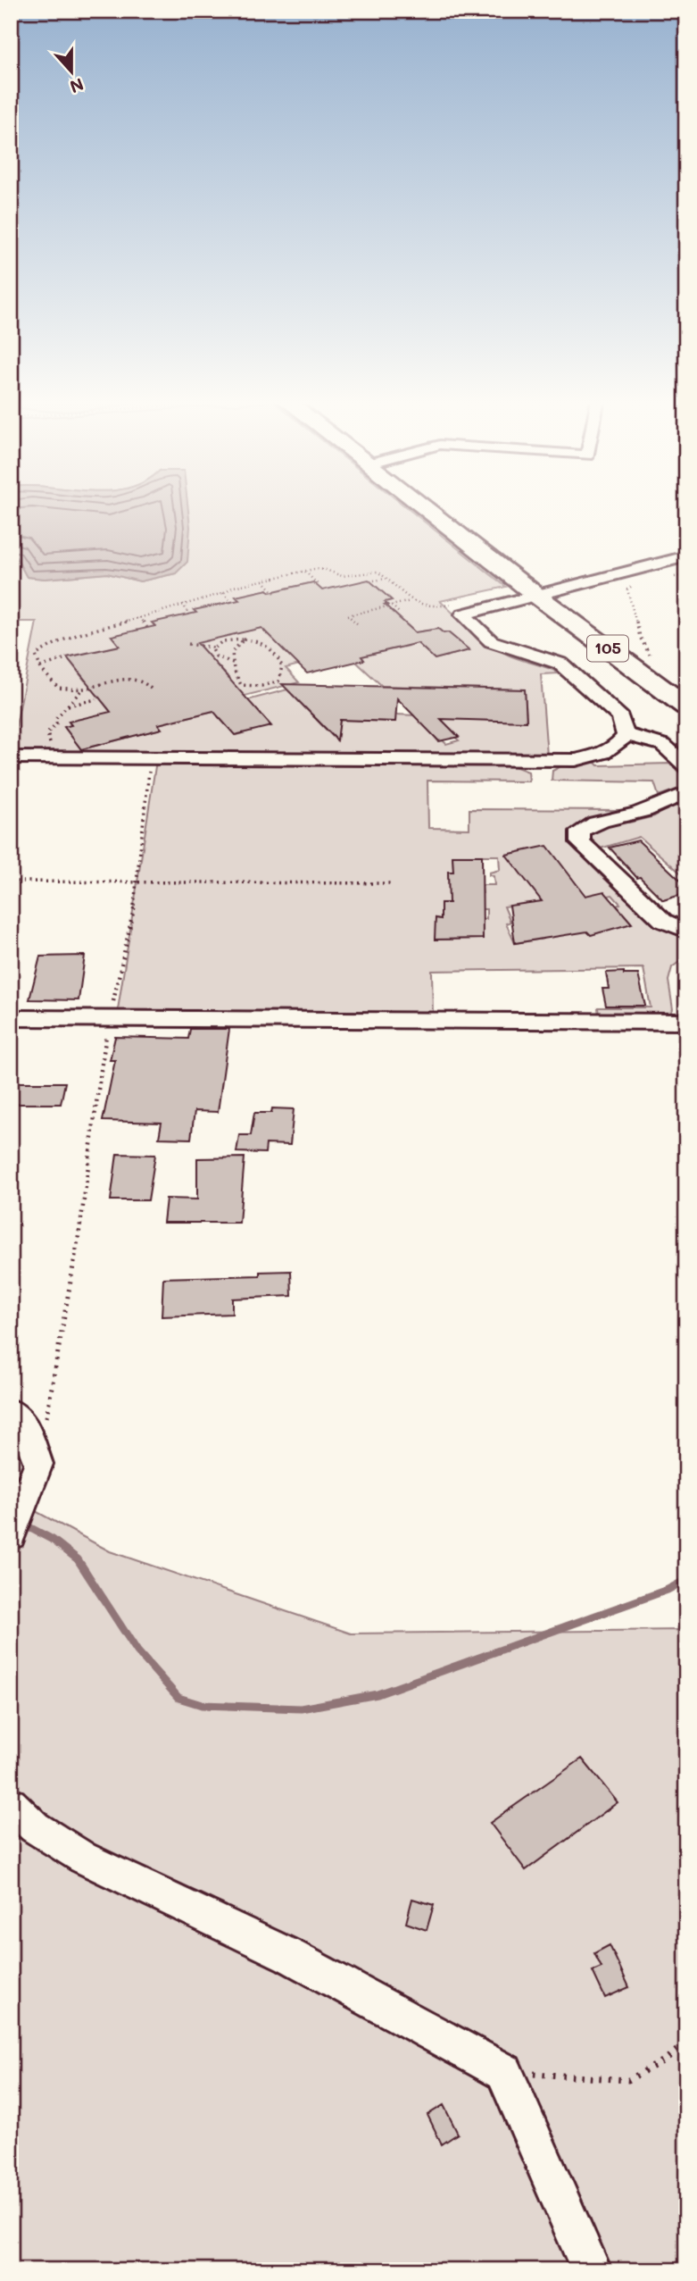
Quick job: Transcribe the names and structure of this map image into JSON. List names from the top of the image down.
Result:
{
  "streets": {
    "highway": ["105"]
  },
  "north": "bottom"
}
